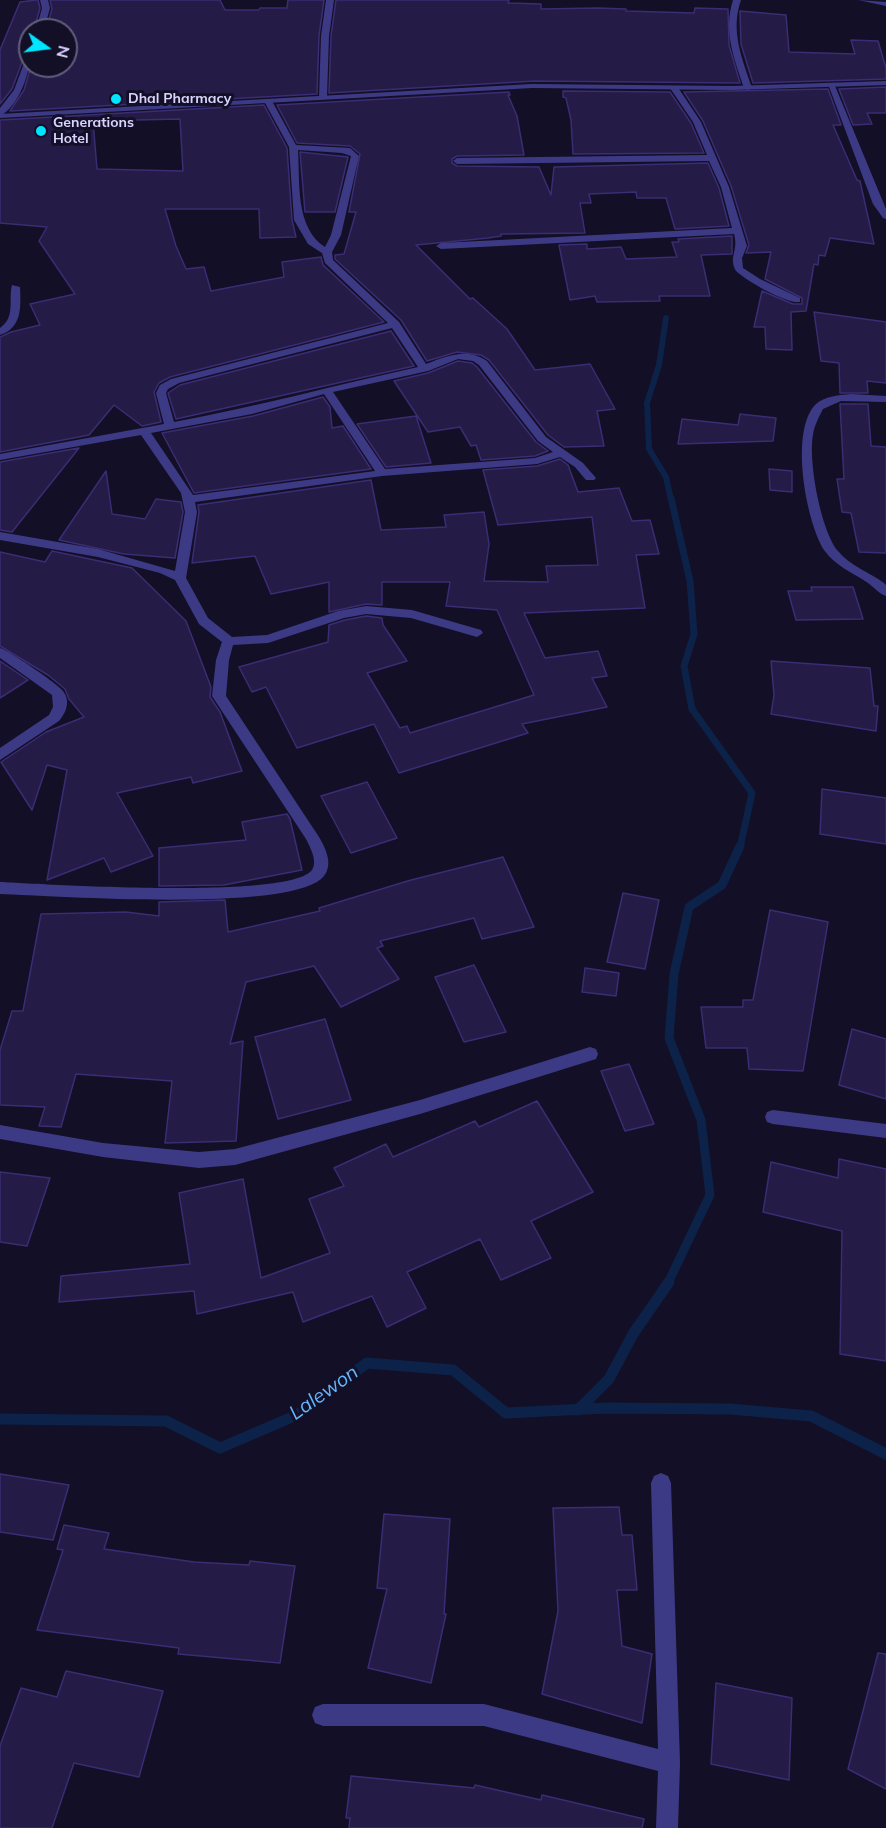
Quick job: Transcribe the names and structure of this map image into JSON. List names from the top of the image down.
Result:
{
  "water": ["Lalewon"],
  "places": ["Dhal Pharmacy", "Generations Hotel"],
  "north": "right"
}
